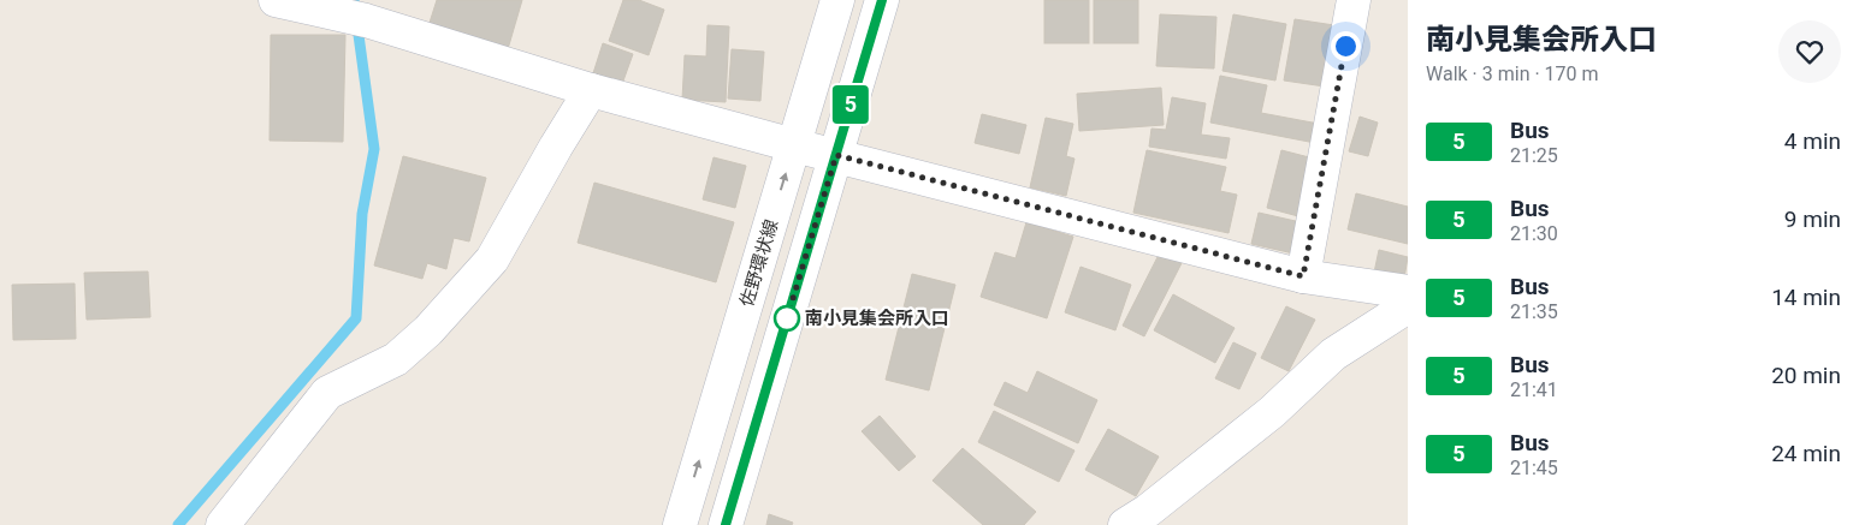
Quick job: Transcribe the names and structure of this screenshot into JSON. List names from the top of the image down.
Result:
{
  "streets": {
    "street": ["佐野環状線"]
  },
  "places": ["南小見集会所入口"],
  "lines": ["bus line 5"],
  "page": {
    "on_map": "5",
    "heading": ["南小見集会所入口", "Walk · 3 min · 170 m"],
    "list": [
      {
        "mark": "5",
        "name": "Bus",
        "note": "21:25",
        "value": "4 min"
      },
      {
        "mark": "5",
        "name": "Bus",
        "note": "21:30",
        "value": "9 min"
      },
      {
        "mark": "5",
        "name": "Bus",
        "note": "21:35",
        "value": "14 min"
      },
      {
        "mark": "5",
        "name": "Bus",
        "note": "21:41",
        "value": "20 min"
      },
      {
        "mark": "5",
        "name": "Bus",
        "note": "21:45",
        "value": "24 min"
      }
    ]
  }
}
